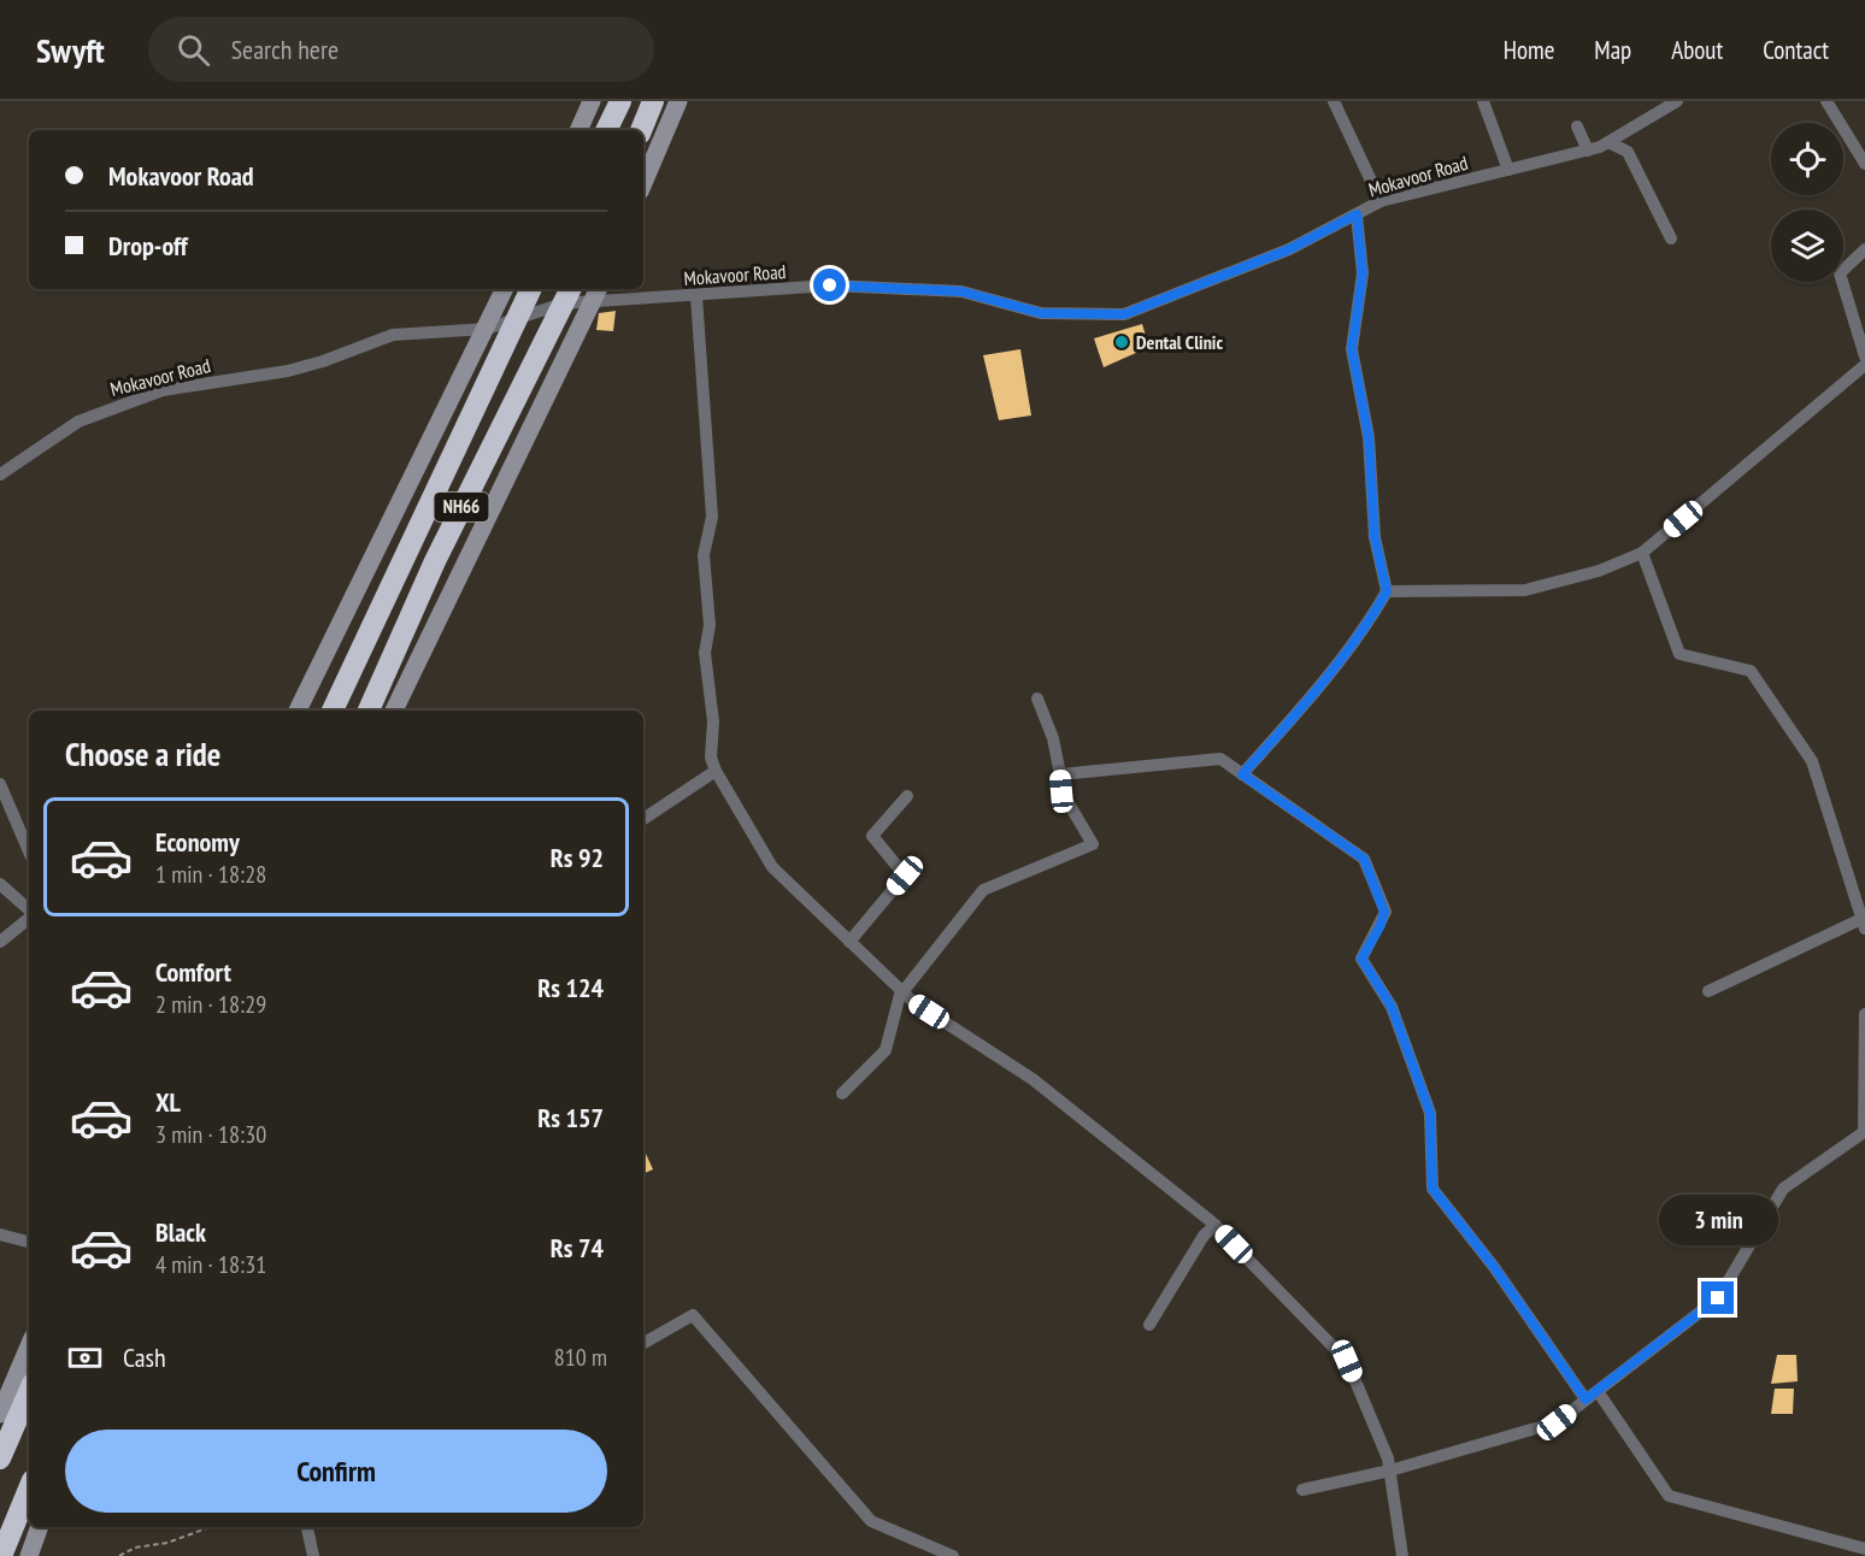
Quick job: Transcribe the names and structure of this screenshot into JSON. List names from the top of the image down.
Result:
{
  "streets": {
    "highway": ["NH66"],
    "street": ["Mokavoor Road"]
  },
  "crossings": [
    ["Mokavoor Road", "NH66"]
  ],
  "places": ["Dental Clinic"],
  "page": {
    "header": "Swyft",
    "search": "Search here",
    "nav": [
      "Home",
      "Map",
      "About",
      "Contact"
    ],
    "banner": ["Mokavoor Road", "Drop-off"],
    "heading": "Choose a ride",
    "list": [
      {
        "name": "Economy",
        "note": "1 min · 18:28",
        "value": "Rs 92"
      },
      {
        "name": "Comfort",
        "note": "2 min · 18:29",
        "value": "Rs 124"
      },
      {
        "name": "XL",
        "note": "3 min · 18:30",
        "value": "Rs 157"
      },
      {
        "name": "Black",
        "note": "4 min · 18:31",
        "value": "Rs 74"
      }
    ],
    "bubble": "3 min",
    "pay": ["Cash", "810 m"],
    "buttons": "Confirm"
  }
}
